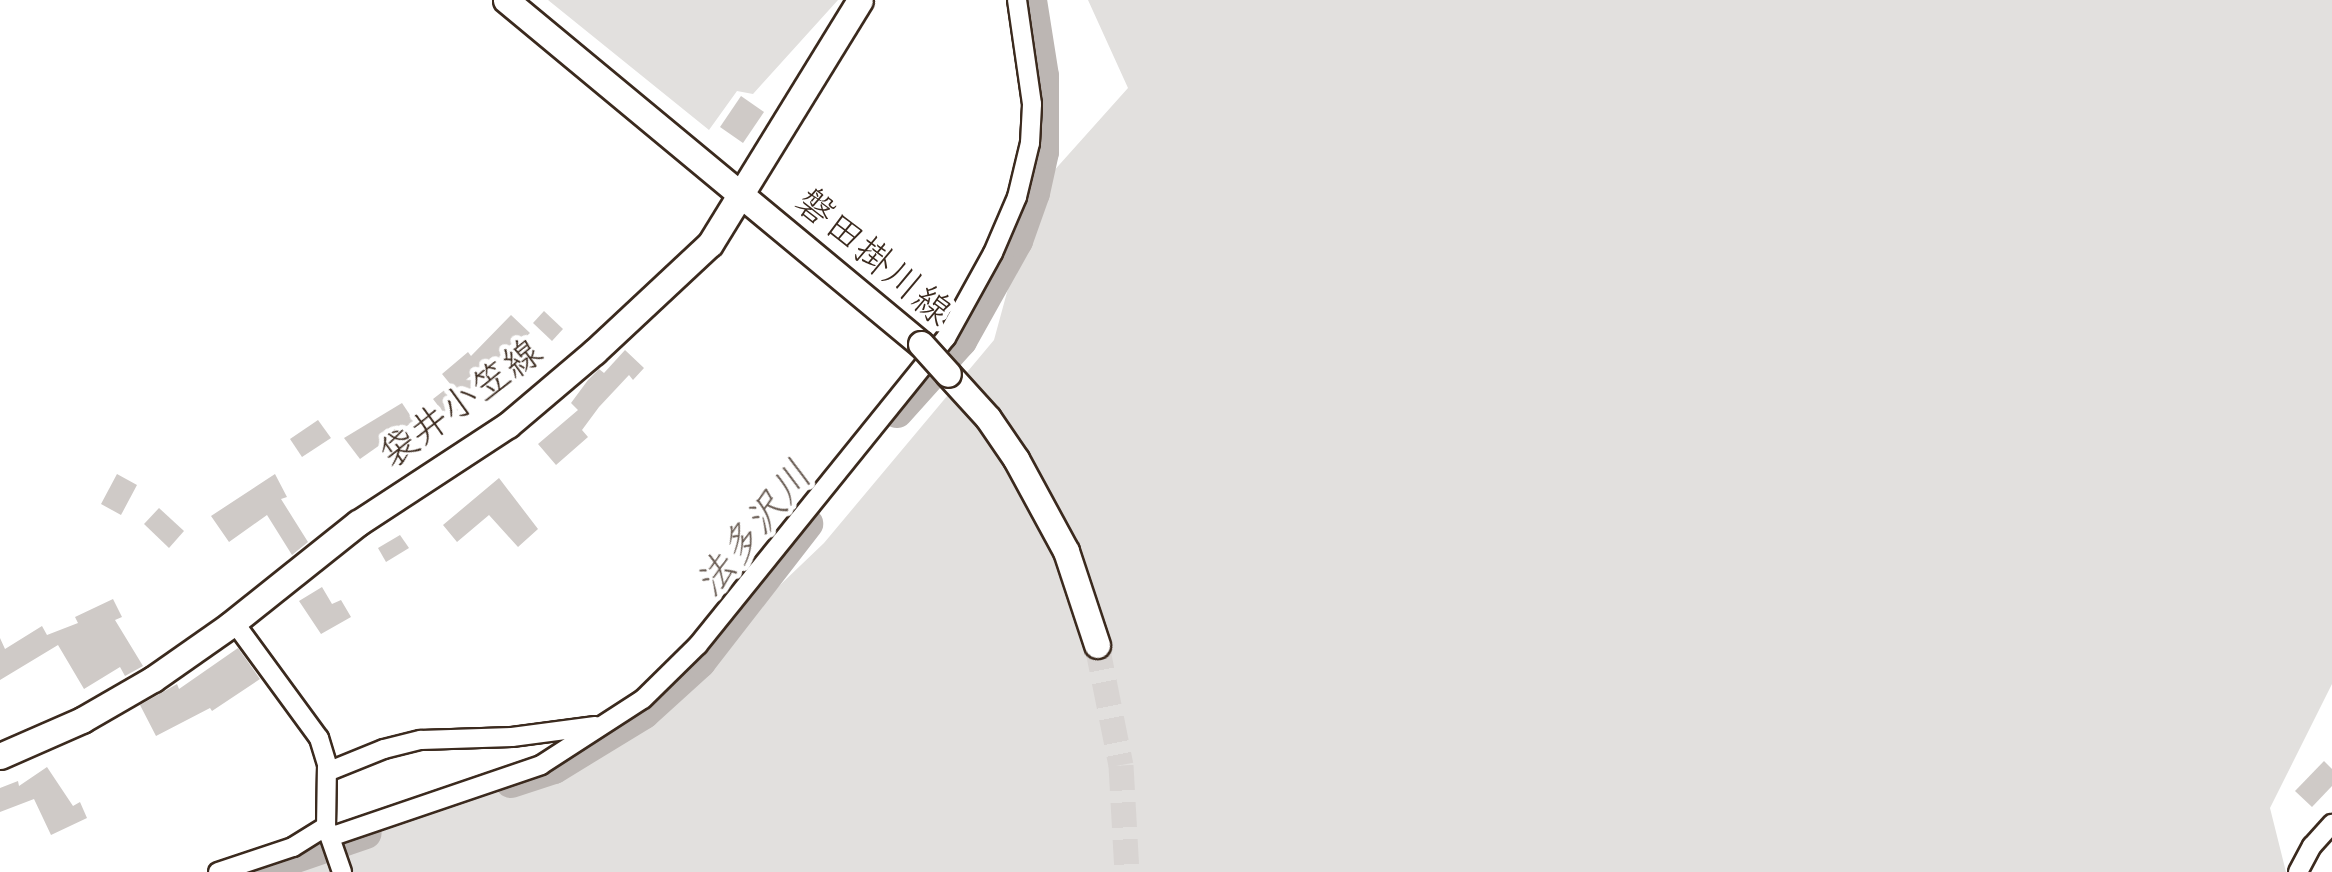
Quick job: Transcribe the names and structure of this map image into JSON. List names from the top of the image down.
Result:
{
  "streets": {
    "main road": ["磐田掛川線", "袋井小笠線"]
  },
  "crossings": [
    ["磐田掛川線", "袋井小笠線"]
  ],
  "water": ["法多沢川"]
}
